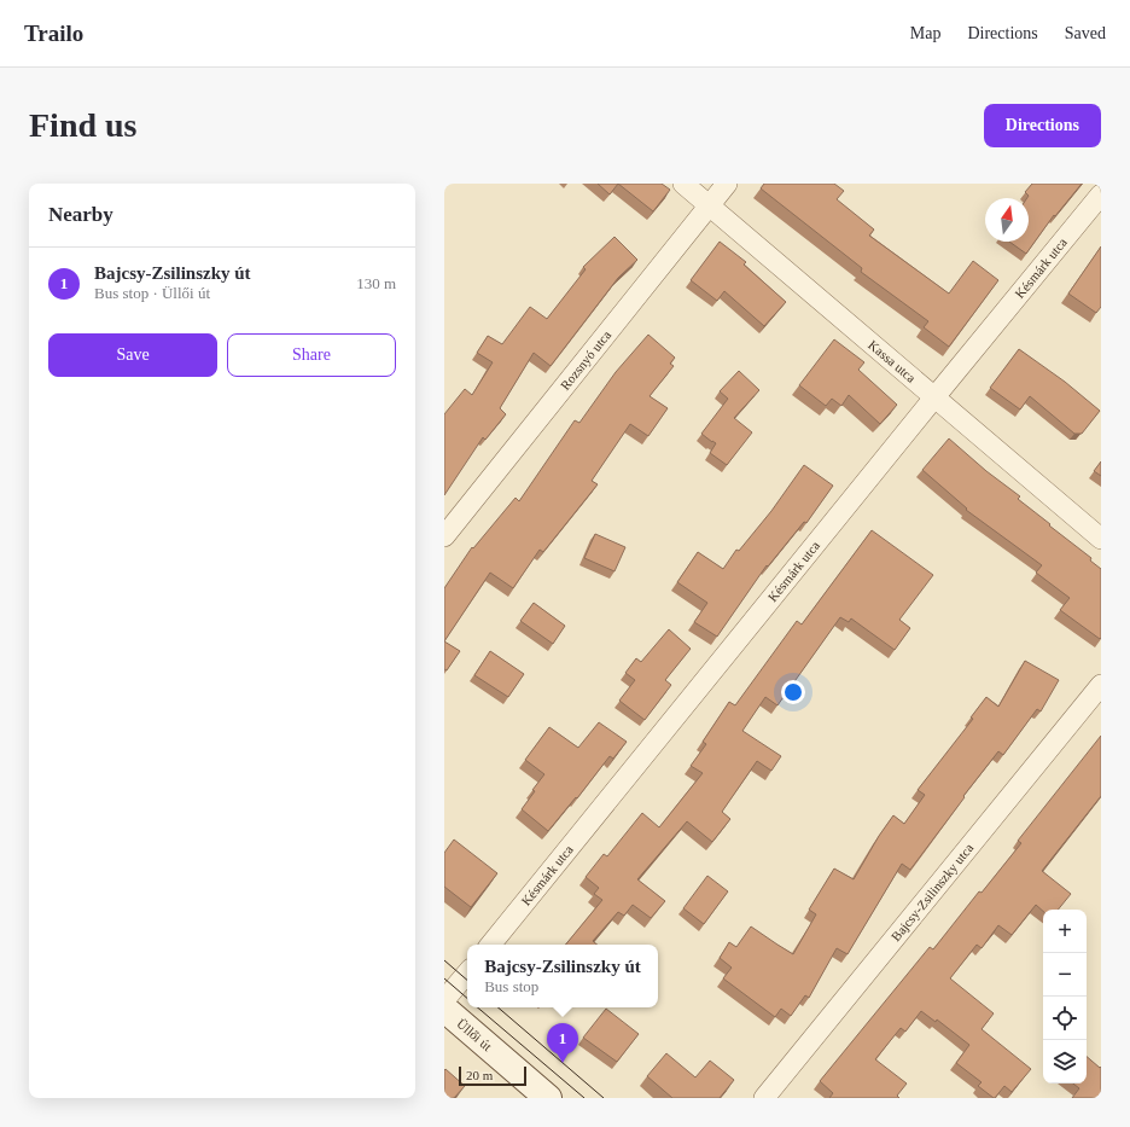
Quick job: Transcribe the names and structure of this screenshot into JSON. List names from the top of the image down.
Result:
{
  "streets": {
    "main road": ["Üllői út"],
    "street": [
      "Késmárk utca",
      "Rozsnyó utca",
      "Kassa utca",
      "Bajcsy-Zsilinszky utca"
    ]
  },
  "crossings": [
    ["Késmárk utca", "Kassa utca"],
    ["Rozsnyó utca", "Kassa utca"]
  ],
  "scale_bar": "20 m",
  "north": "top",
  "page": {
    "header": "Trailo",
    "nav": ["Map", "Directions", "Saved"],
    "buttons": [
      "Directions",
      ["Save", "Share"]
    ],
    "title": "Find us",
    "heading": "Nearby",
    "list": [
      {
        "mark": "1",
        "name": "Bajcsy-Zsilinszky út",
        "note": "Bus stop · Üllői út",
        "value": "130 m"
      }
    ],
    "map_buttons": ["+", "−"],
    "popup": ["Bajcsy-Zsilinszky út", "Bus stop"],
    "pins": "1",
    "scale": "20 m"
  }
}
